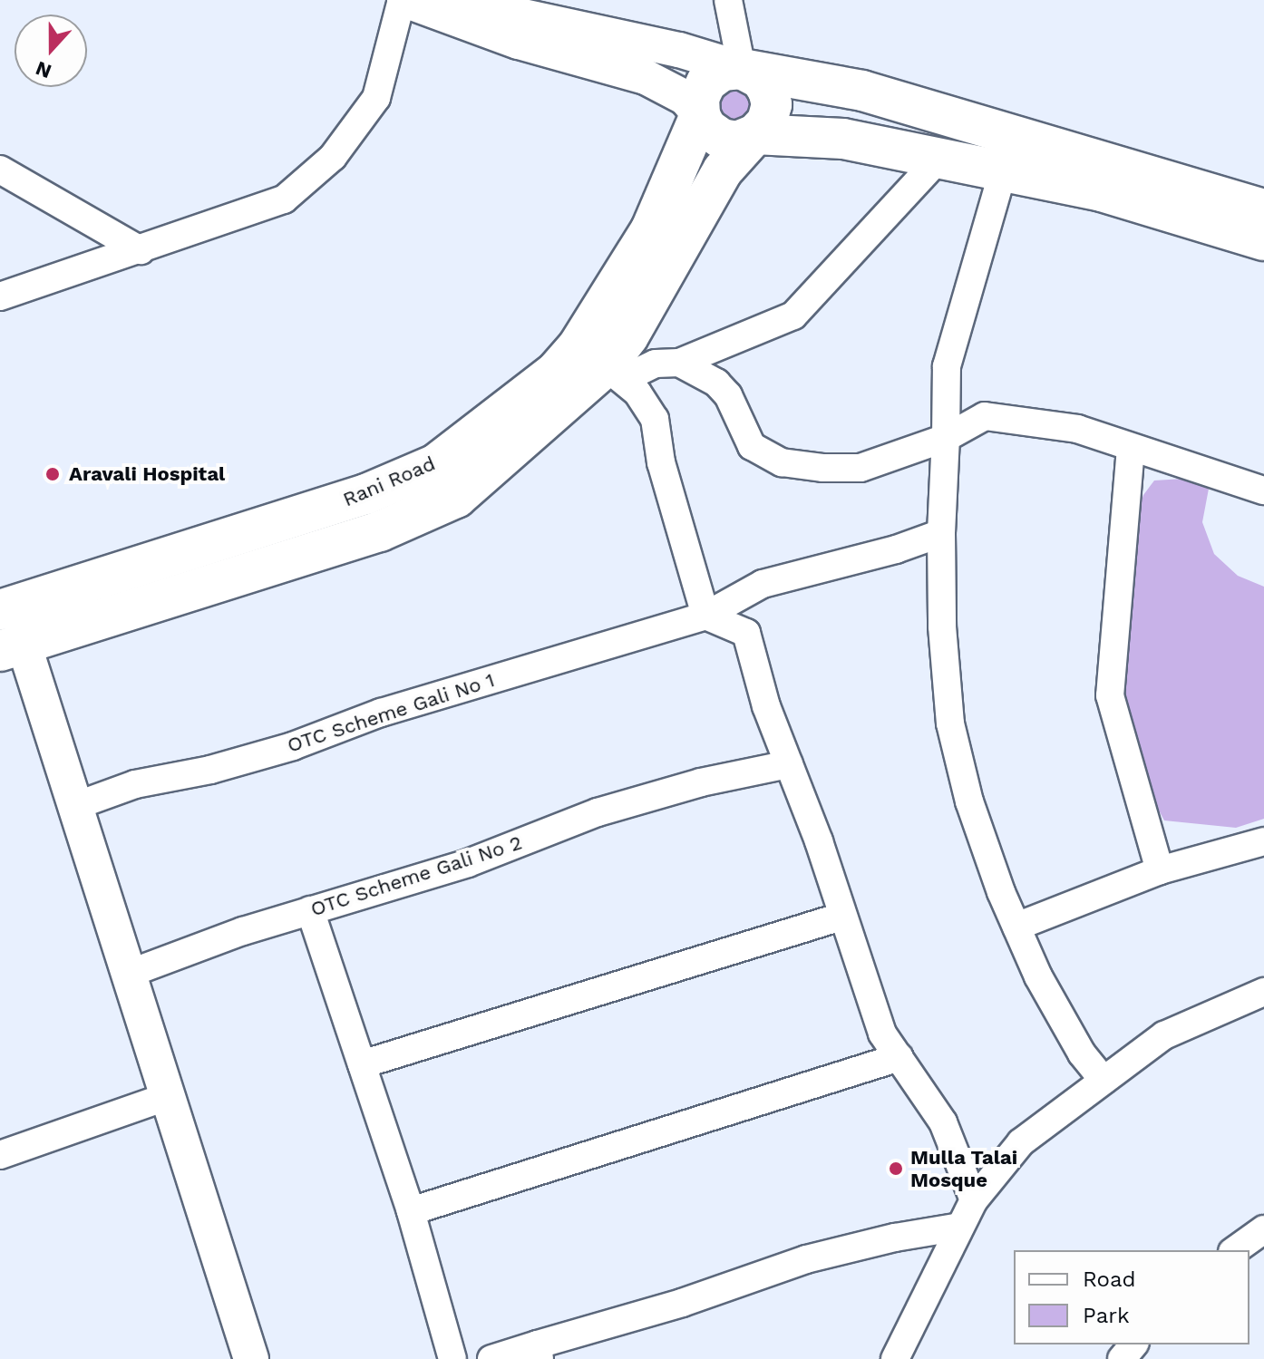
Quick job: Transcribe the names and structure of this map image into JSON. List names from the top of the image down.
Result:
{
  "streets": {
    "highway": ["Rani Road"],
    "street": ["OTC Scheme Gali No 1", "OTC Scheme Gali No 2"]
  },
  "places": ["Aravali Hospital", "Mulla Talai Mosque"],
  "legend": ["Road", "Park"],
  "north": "bottom"
}
